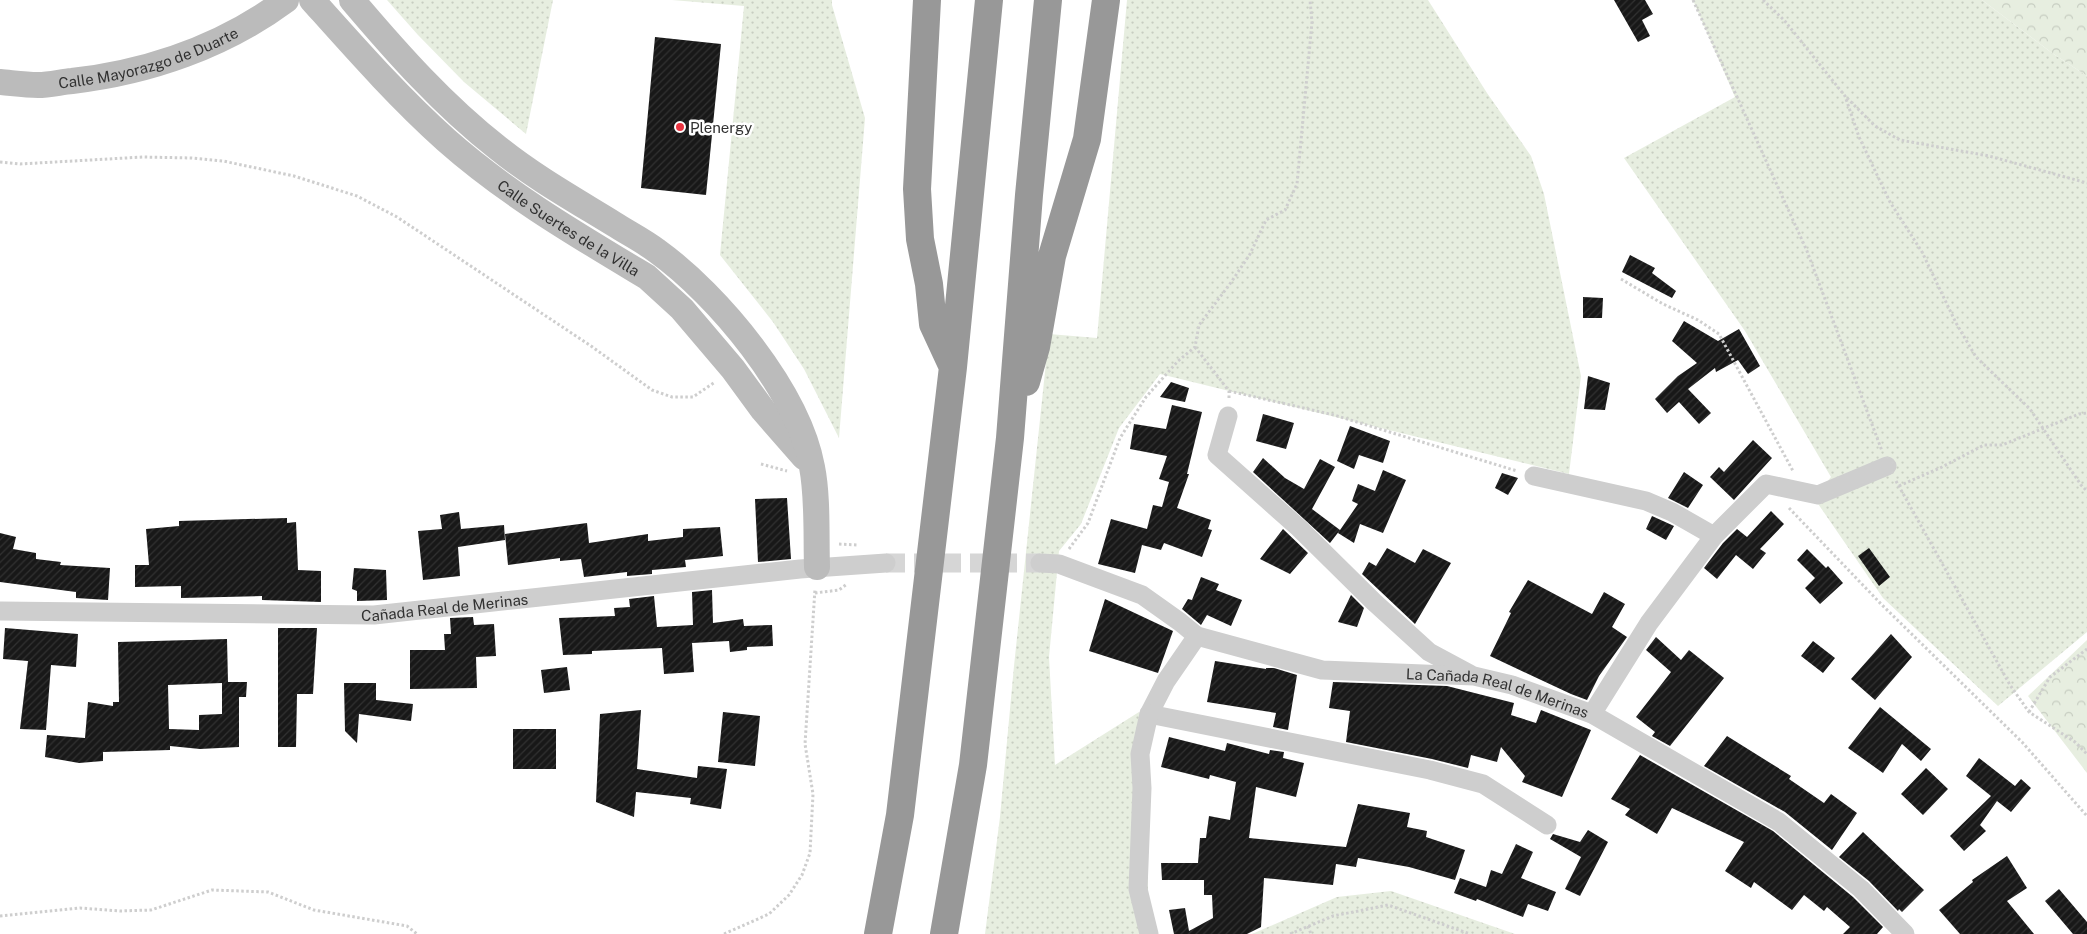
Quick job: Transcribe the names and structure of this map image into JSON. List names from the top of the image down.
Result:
{
  "streets": {
    "main road": ["Calle Mayorazgo de Duarte", "Calle Suertes de la Villa"],
    "street": ["Cañada Real de Merinas", "La Cañada Real de Merinas"]
  },
  "crossings": [
    ["Calle Suertes de la Villa", "Cañada Real de Merinas"]
  ],
  "places": ["Plenergy"]
}
